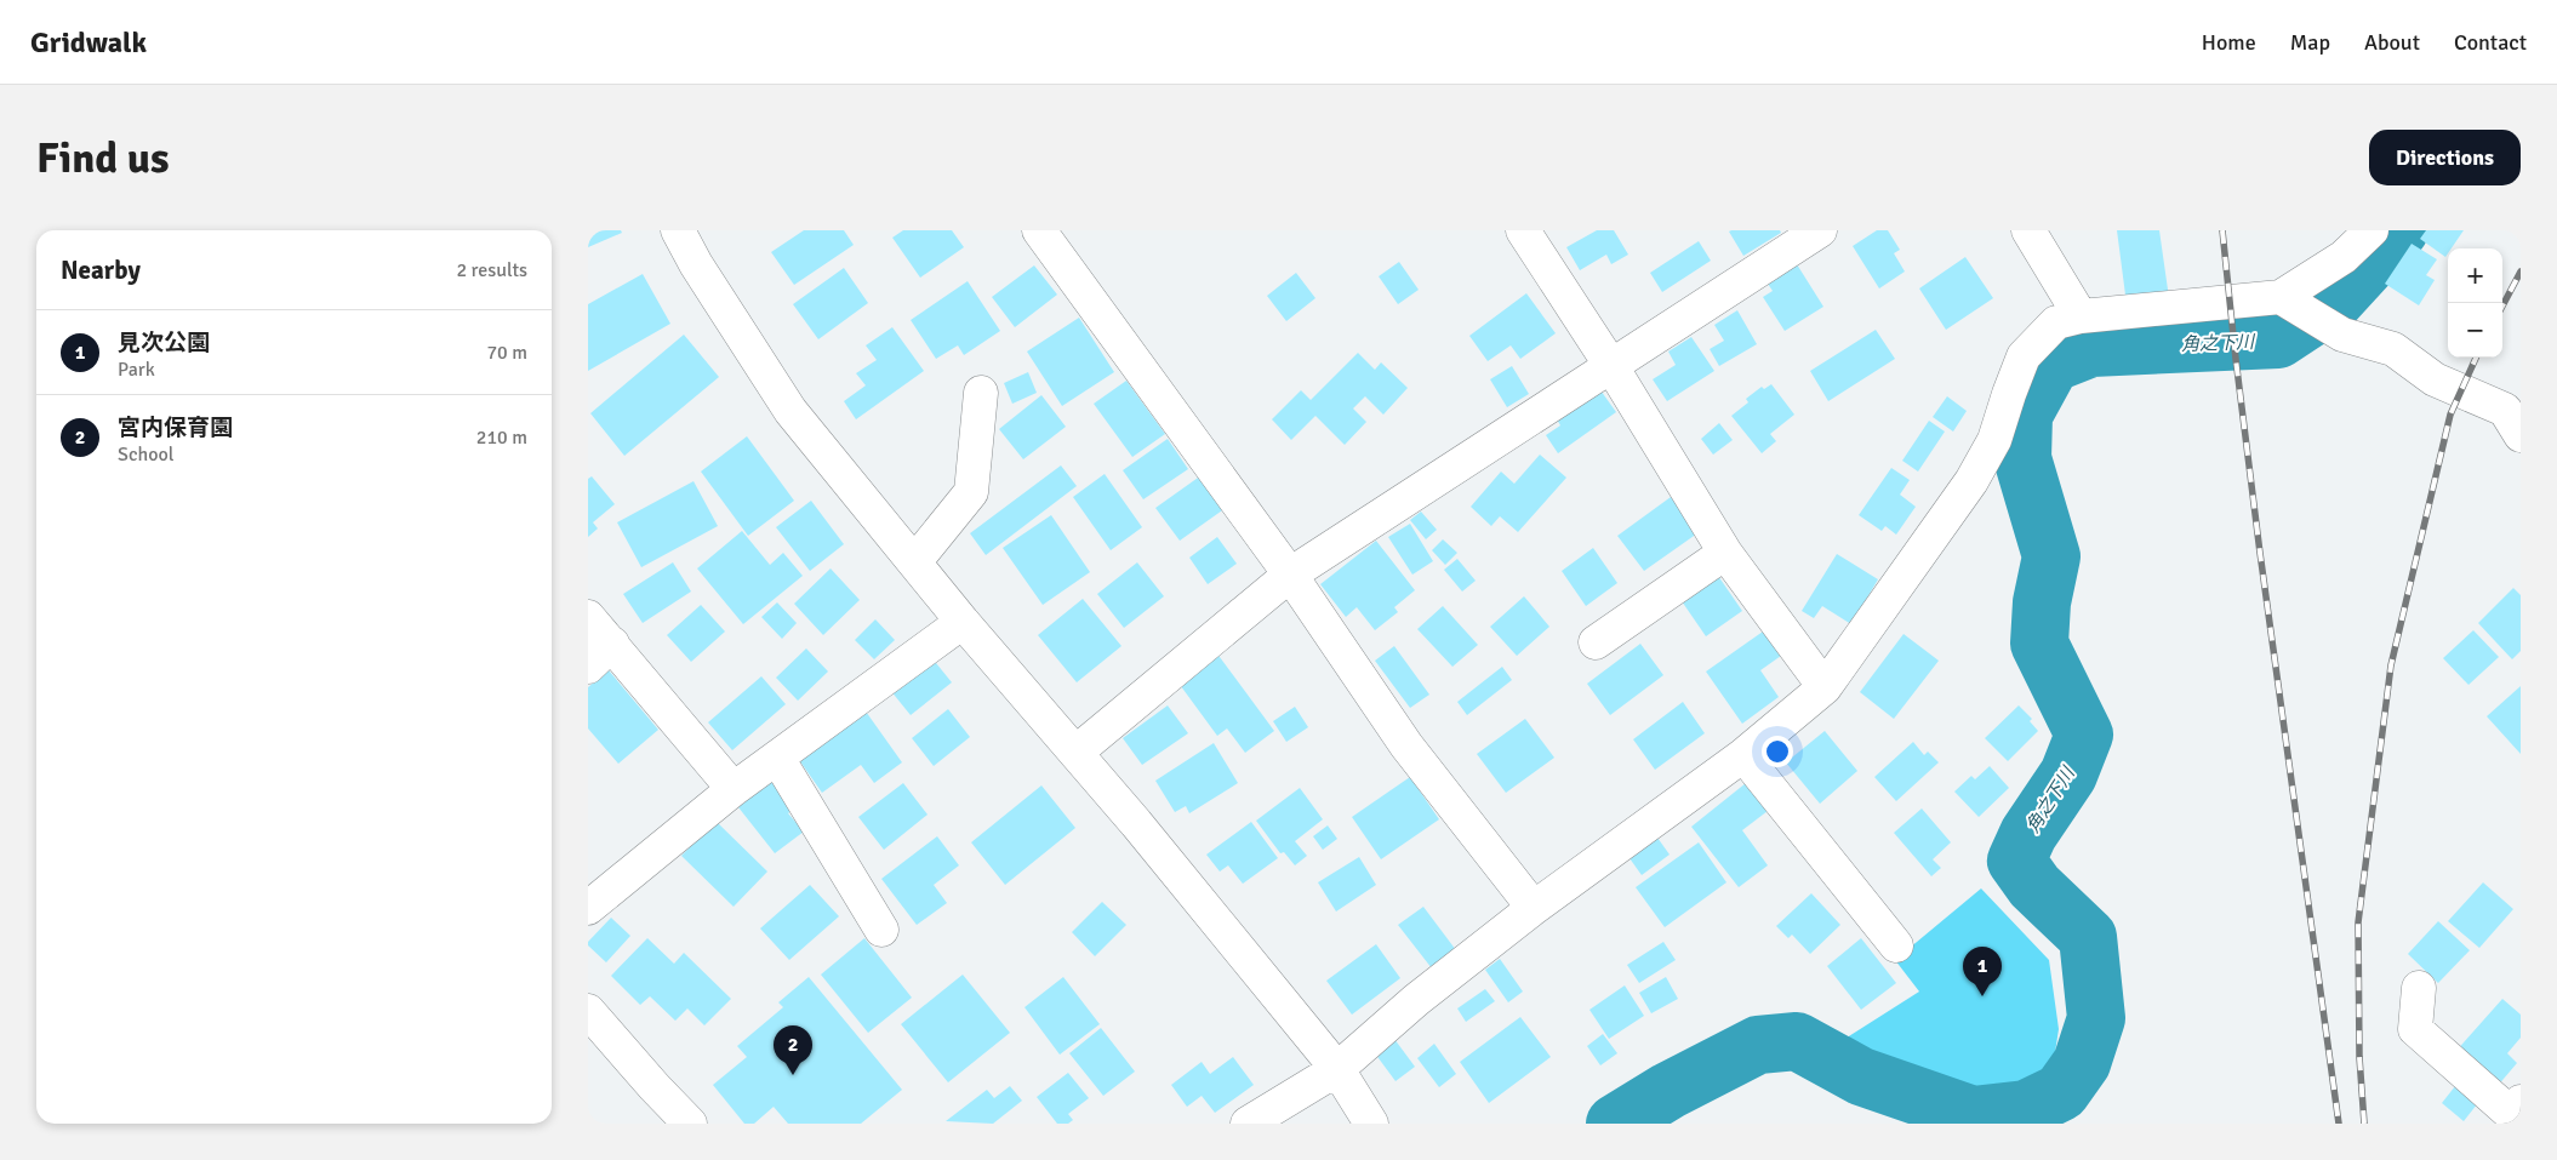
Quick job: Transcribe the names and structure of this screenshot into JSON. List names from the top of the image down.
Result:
{
  "water": ["角之下川"],
  "page": {
    "header": "Gridwalk",
    "nav": [
      "Home",
      "Map",
      "About",
      "Contact"
    ],
    "buttons": "Directions",
    "title": "Find us",
    "heading": ["Nearby", "2 results"],
    "map_buttons": ["+", "−"],
    "list": [
      {
        "mark": "1",
        "name": "見次公園",
        "note": "Park",
        "value": "70 m"
      },
      {
        "mark": "2",
        "name": "宮内保育園",
        "note": "School",
        "value": "210 m"
      }
    ],
    "pins": ["1", "2"]
  }
}
